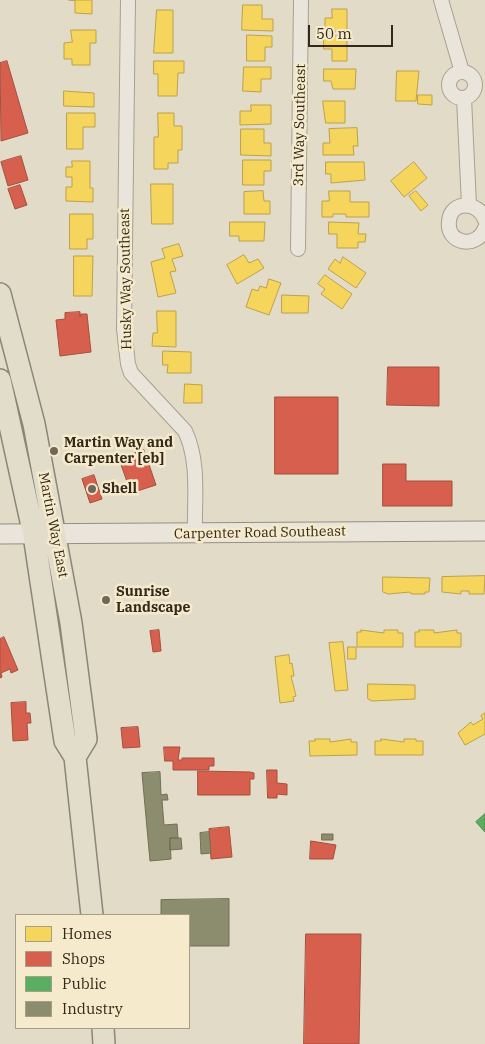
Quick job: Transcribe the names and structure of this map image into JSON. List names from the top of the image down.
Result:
{
  "streets": {
    "main road": ["Martin Way East", "Carpenter Road Southeast"],
    "street": ["3rd Way Southeast", "Husky Way Southeast"]
  },
  "crossings": [
    ["Husky Way Southeast", "Carpenter Road Southeast"],
    ["Martin Way East", "Carpenter Road Southeast"]
  ],
  "places": ["Martin Way and Carpenter [eb]", "Shell", "Sunrise Landscape"],
  "legend": [
    "Homes",
    "Shops",
    "Public",
    "Industry"
  ],
  "scale_bar": "50 m"
}
